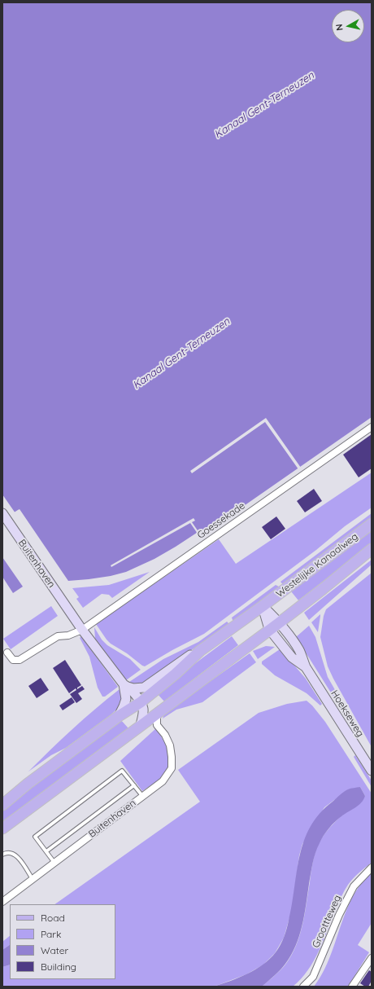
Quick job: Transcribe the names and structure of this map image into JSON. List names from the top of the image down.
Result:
{
  "streets": {
    "main road": ["Buitenhaven", "Westelijke Kanaalweg", "Hoekseweg"],
    "street": ["Goessekade", "Groottteweg"]
  },
  "crossings": [
    ["Goessekade", "Buitenhaven"],
    ["Buitenhaven", "Westelijke Kanaalweg"],
    ["Buitenhaven", "Hoekseweg"],
    ["Westelijke Kanaalweg", "Hoekseweg"]
  ],
  "water": ["Kanaal Gent-Terneuzen"],
  "legend": [
    "Road",
    "Park",
    "Water",
    "Building"
  ],
  "north": "left"
}
